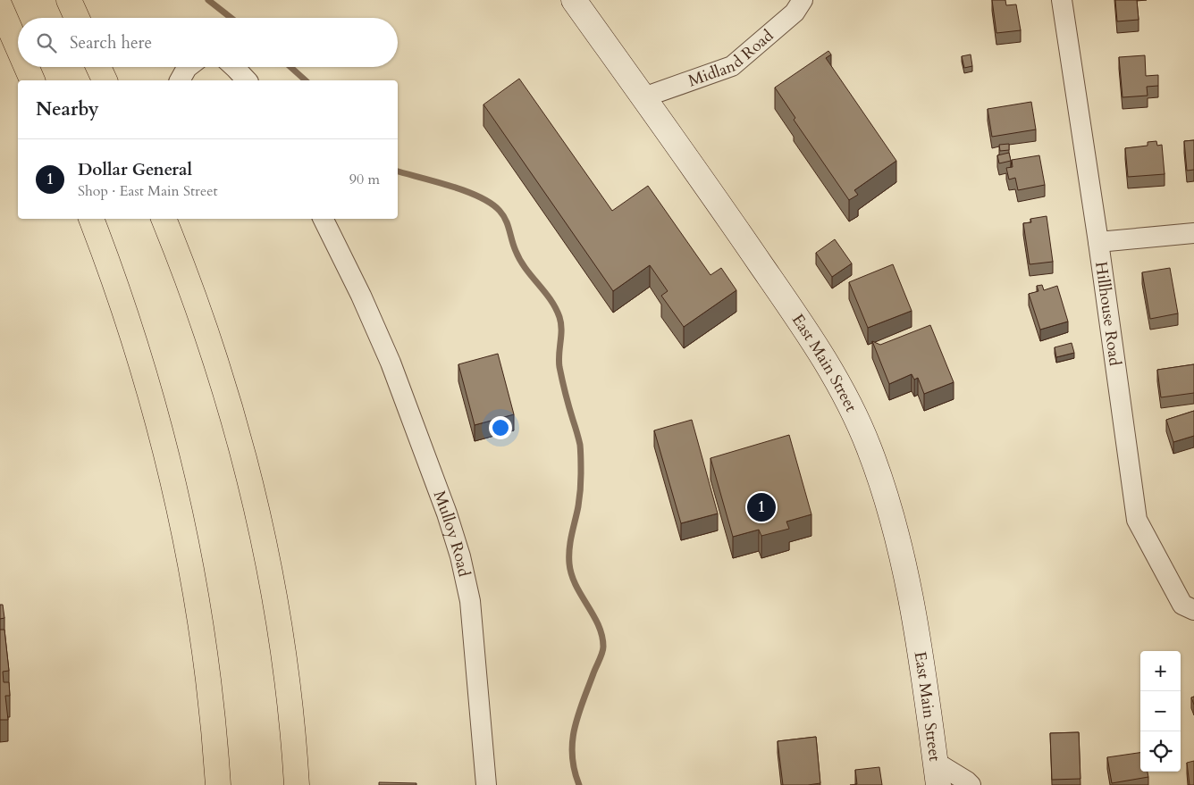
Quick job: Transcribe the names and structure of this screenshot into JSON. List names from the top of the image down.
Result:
{
  "streets": {
    "main road": ["East Main Street"],
    "street": ["Midland Road", "Hillhouse Road", "Mulloy Road"]
  },
  "crossings": [
    ["Midland Road", "East Main Street"]
  ],
  "page": {
    "search": "Search here",
    "heading": "Nearby",
    "list": [
      {
        "mark": "1",
        "name": "Dollar General",
        "note": "Shop · East Main Street",
        "value": "90 m"
      }
    ],
    "pins": "1",
    "map_buttons": ["+", "−"]
  }
}
